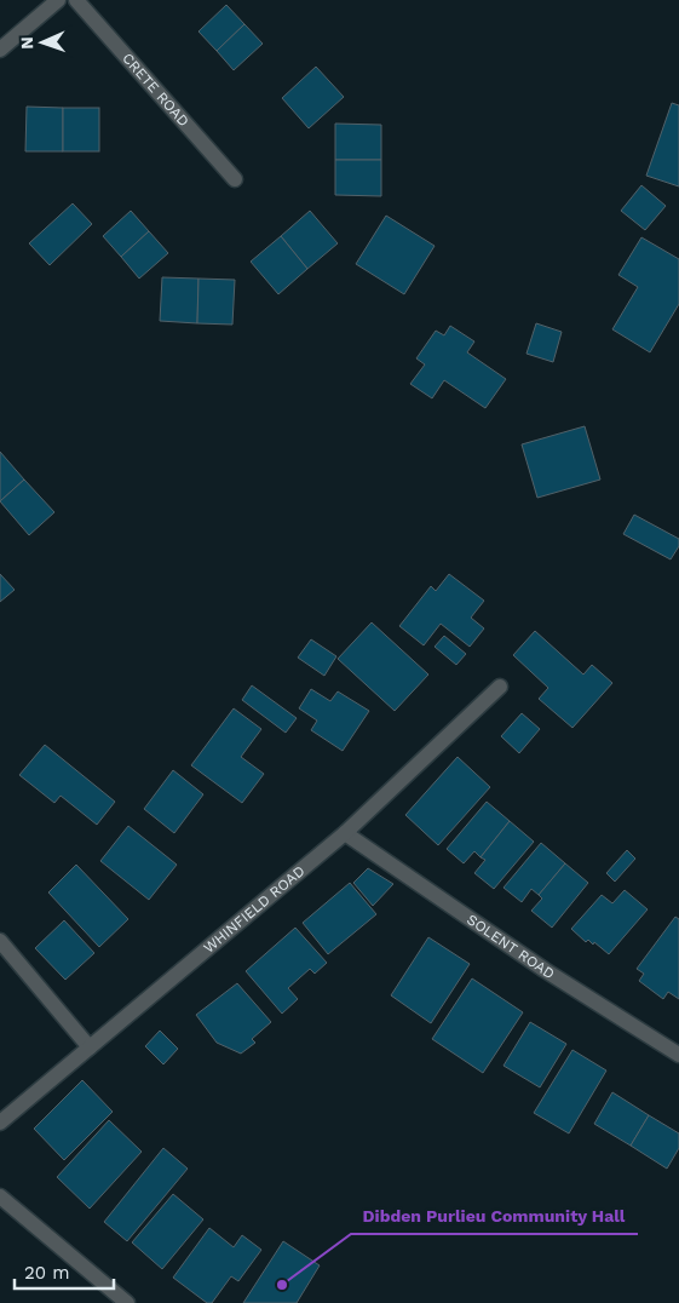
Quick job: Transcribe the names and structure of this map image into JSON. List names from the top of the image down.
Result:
{
  "streets": {
    "street": ["CRETE ROAD", "WHINFIELD ROAD", "SOLENT ROAD"]
  },
  "crossings": [
    ["WHINFIELD ROAD", "SOLENT ROAD"]
  ],
  "places": ["Dibden Purlieu Community Hall"],
  "scale_bar": "20 m",
  "north": "left"
}
